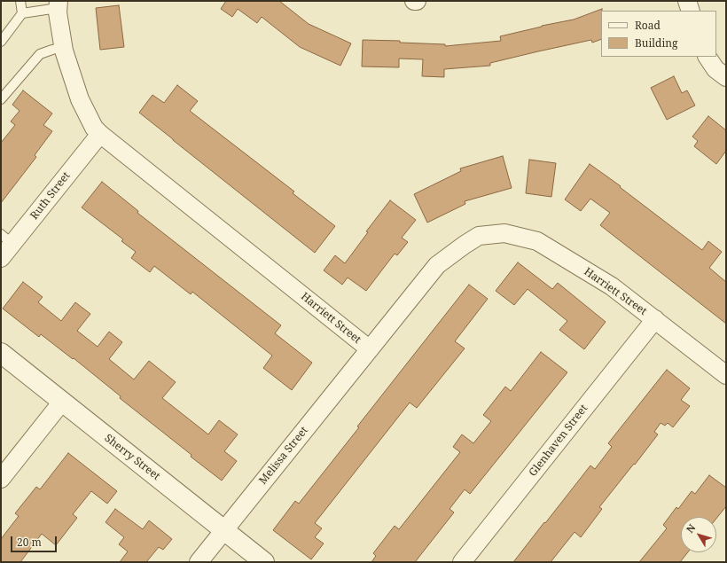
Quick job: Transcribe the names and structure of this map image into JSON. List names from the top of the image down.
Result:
{
  "streets": {
    "street": [
      "Ruth Street",
      "Harriett Street",
      "Glenhaven Street",
      "Melissa Street",
      "Sherry Street"
    ]
  },
  "crossings": [
    ["Ruth Street", "Harriett Street"],
    ["Harriett Street", "Glenhaven Street"],
    ["Harriett Street", "Melissa Street"],
    ["Melissa Street", "Sherry Street"]
  ],
  "legend": ["Road", "Building"],
  "scale_bar": "20 m",
  "north": "top left"
}
